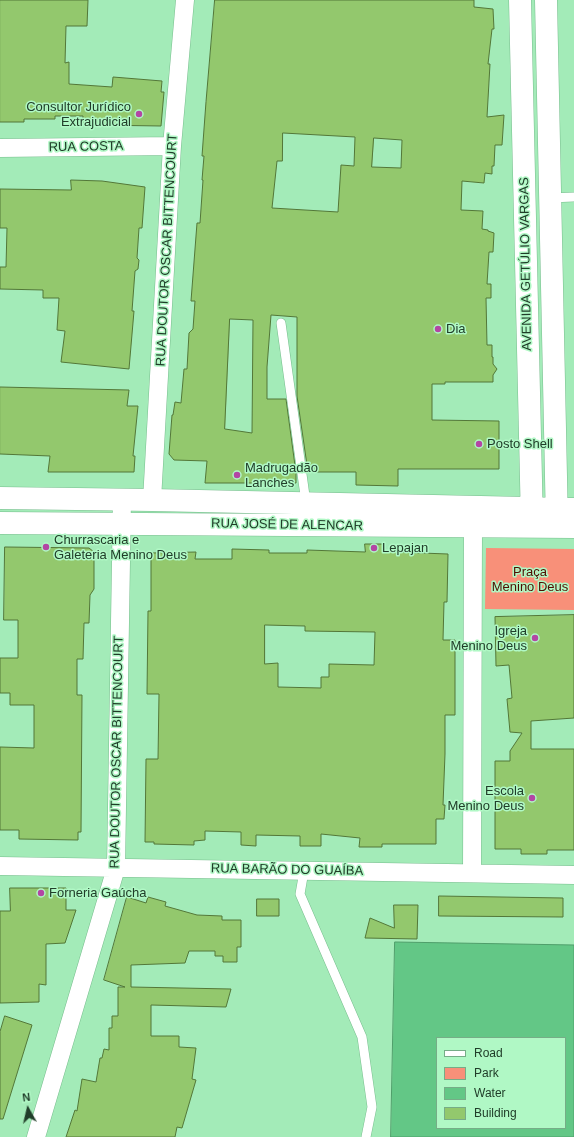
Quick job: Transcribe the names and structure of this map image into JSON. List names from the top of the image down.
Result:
{
  "streets": {
    "main road": ["AVENIDA GETÚLIO VARGAS", "RUA JOSÉ DE ALENCAR"],
    "street": ["RUA COSTA", "RUA DOUTOR OSCAR BITTENCOURT", "RUA BARÃO DO GUAÍBA"]
  },
  "crossings": [
    ["RUA COSTA", "RUA DOUTOR OSCAR BITTENCOURT"],
    ["RUA DOUTOR OSCAR BITTENCOURT", "RUA JOSÉ DE ALENCAR"],
    ["RUA DOUTOR OSCAR BITTENCOURT", "RUA BARÃO DO GUAÍBA"],
    ["AVENIDA GETÚLIO VARGAS", "RUA JOSÉ DE ALENCAR"]
  ],
  "parks": ["Praça Menino Deus"],
  "places": [
    "Consultor Jurídico Extrajudicial",
    "Dia",
    "Posto Shell",
    "Madrugadão Lanches",
    "Churrascaria e Galeteria Menino Deus",
    "Lepajan",
    "Igreja Menino Deus",
    "Escola Menino Deus",
    "Forneria Gaúcha"
  ],
  "legend": [
    "Road",
    "Park",
    "Water",
    "Building"
  ],
  "north": "top"
}
